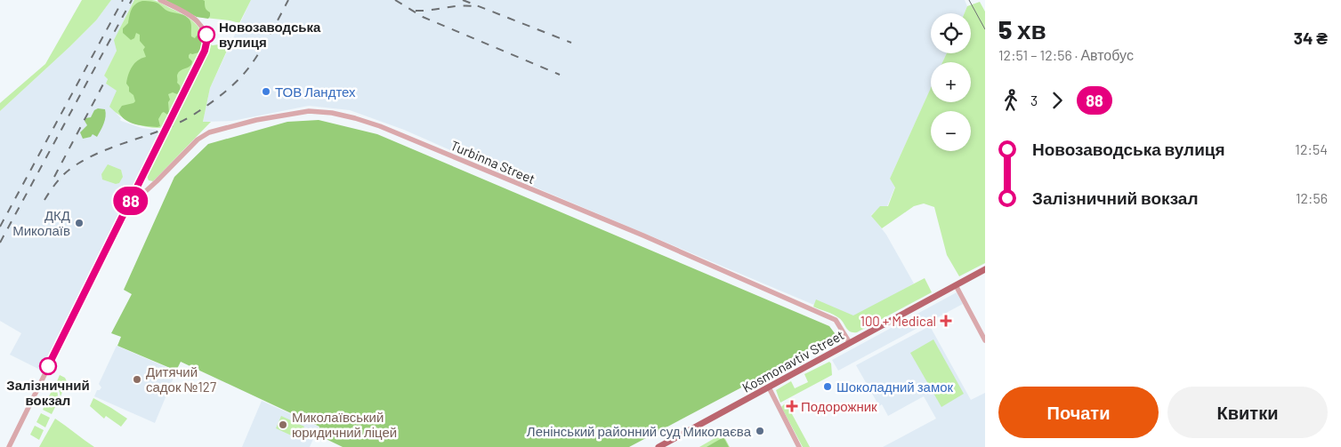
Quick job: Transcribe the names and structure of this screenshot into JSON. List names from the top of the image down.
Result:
{
  "streets": {
    "main road": ["Kosmonavtiv Street"],
    "street": ["Turbinna Street"]
  },
  "crossings": [
    ["Turbinna Street", "Kosmonavtiv Street"]
  ],
  "places": {
    "other": [
      "Новозаводська вулиця",
      "ТОВ Ландтех",
      "ДКД Миколаїв",
      "Залізничний вокзал",
      "Дитячий садок №127",
      "Шоколадний замок",
      "Миколаївський юридичний ліцей",
      "Ленінський районний суд Миколаєва"
    ],
    "health": ["100 + Medical", "Подорожник"]
  },
  "lines": ["bus line 88"],
  "page": {
    "on_map": "88",
    "heading": ["5 хв", "12:51 – 12:56 · Автобус", "34 ₴"],
    "map_buttons": ["+", "−"],
    "legs": ["3", "88"],
    "list": [
      {
        "name": "Новозаводська вулиця",
        "value": "12:54"
      },
      {
        "name": "Залізничний вокзал",
        "value": "12:56"
      }
    ],
    "buttons": ["Почати", "Квитки"]
  }
}
